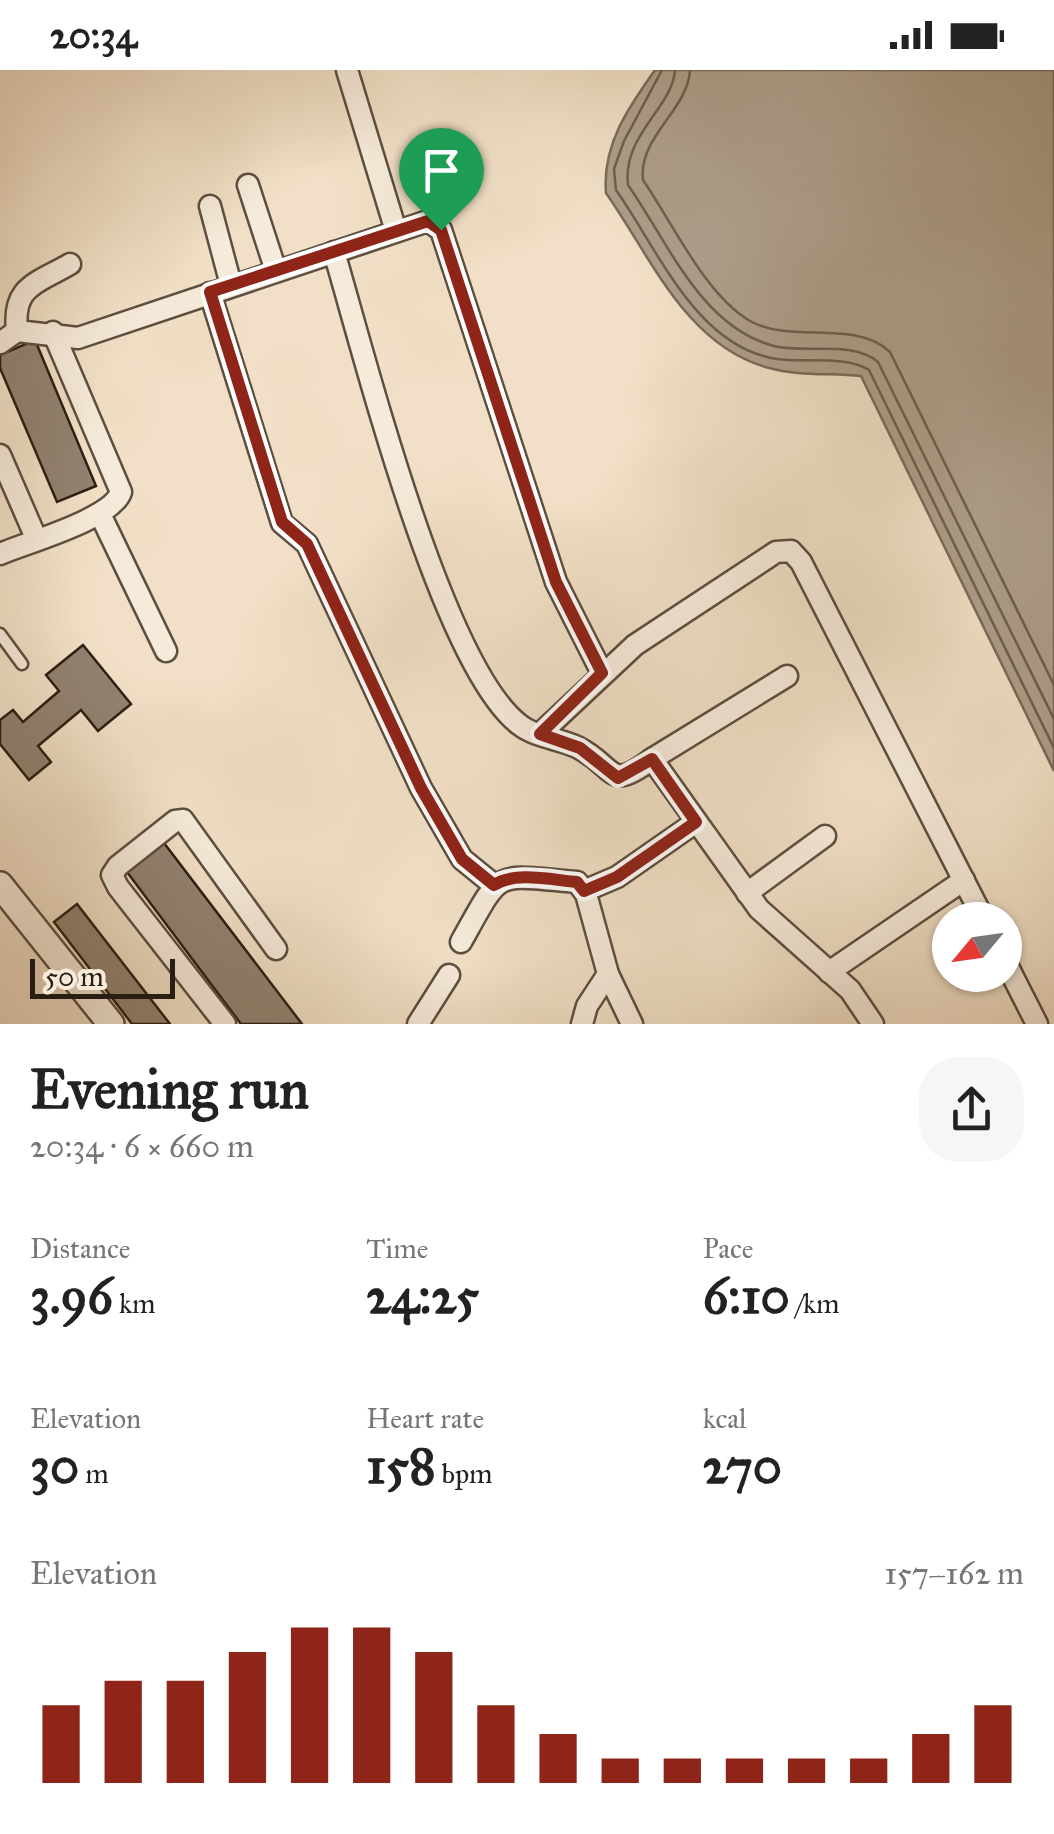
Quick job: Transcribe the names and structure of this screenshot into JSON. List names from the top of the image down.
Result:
{
  "scale_bar": "50 m",
  "north": "bottom left",
  "page": {
    "status": "20:34",
    "scale": "50 m",
    "heading": ["Evening run", "20:34 · 6 × 660 m"],
    "stats": [
      ["Distance", "3.96 km"],
      ["Time", "24:25"],
      ["Pace", "6:10 /km"],
      ["Elevation", "30 m"],
      ["Heart rate", "158 bpm"],
      ["kcal", "270"]
    ],
    "chart": ["Elevation", "157–162 m"]
  }
}
